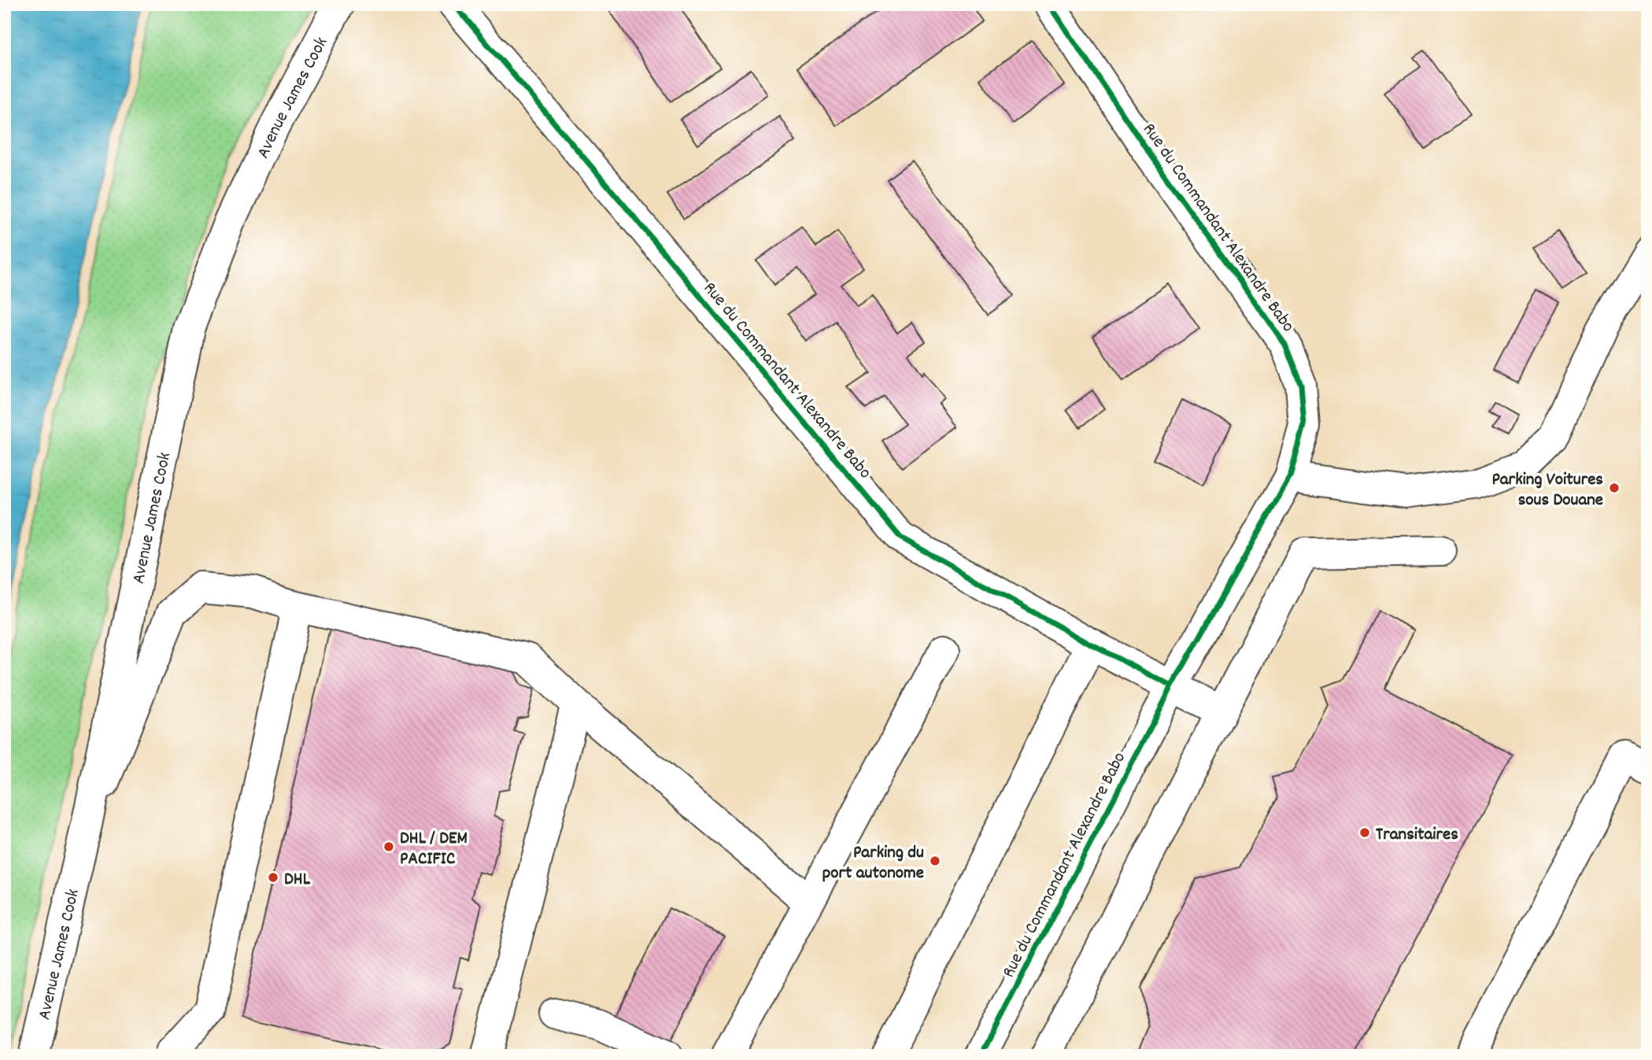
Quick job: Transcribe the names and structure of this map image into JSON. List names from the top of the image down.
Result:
{
  "streets": {
    "street": ["Avenue James Cook", "Rue du Commandant Alexandre Babo"]
  },
  "places": [
    "Parking Voitures sous Douane",
    "Transitaires",
    "DHL / DEM PACIFIC",
    "Parking du port autonome",
    "DHL"
  ]
}
